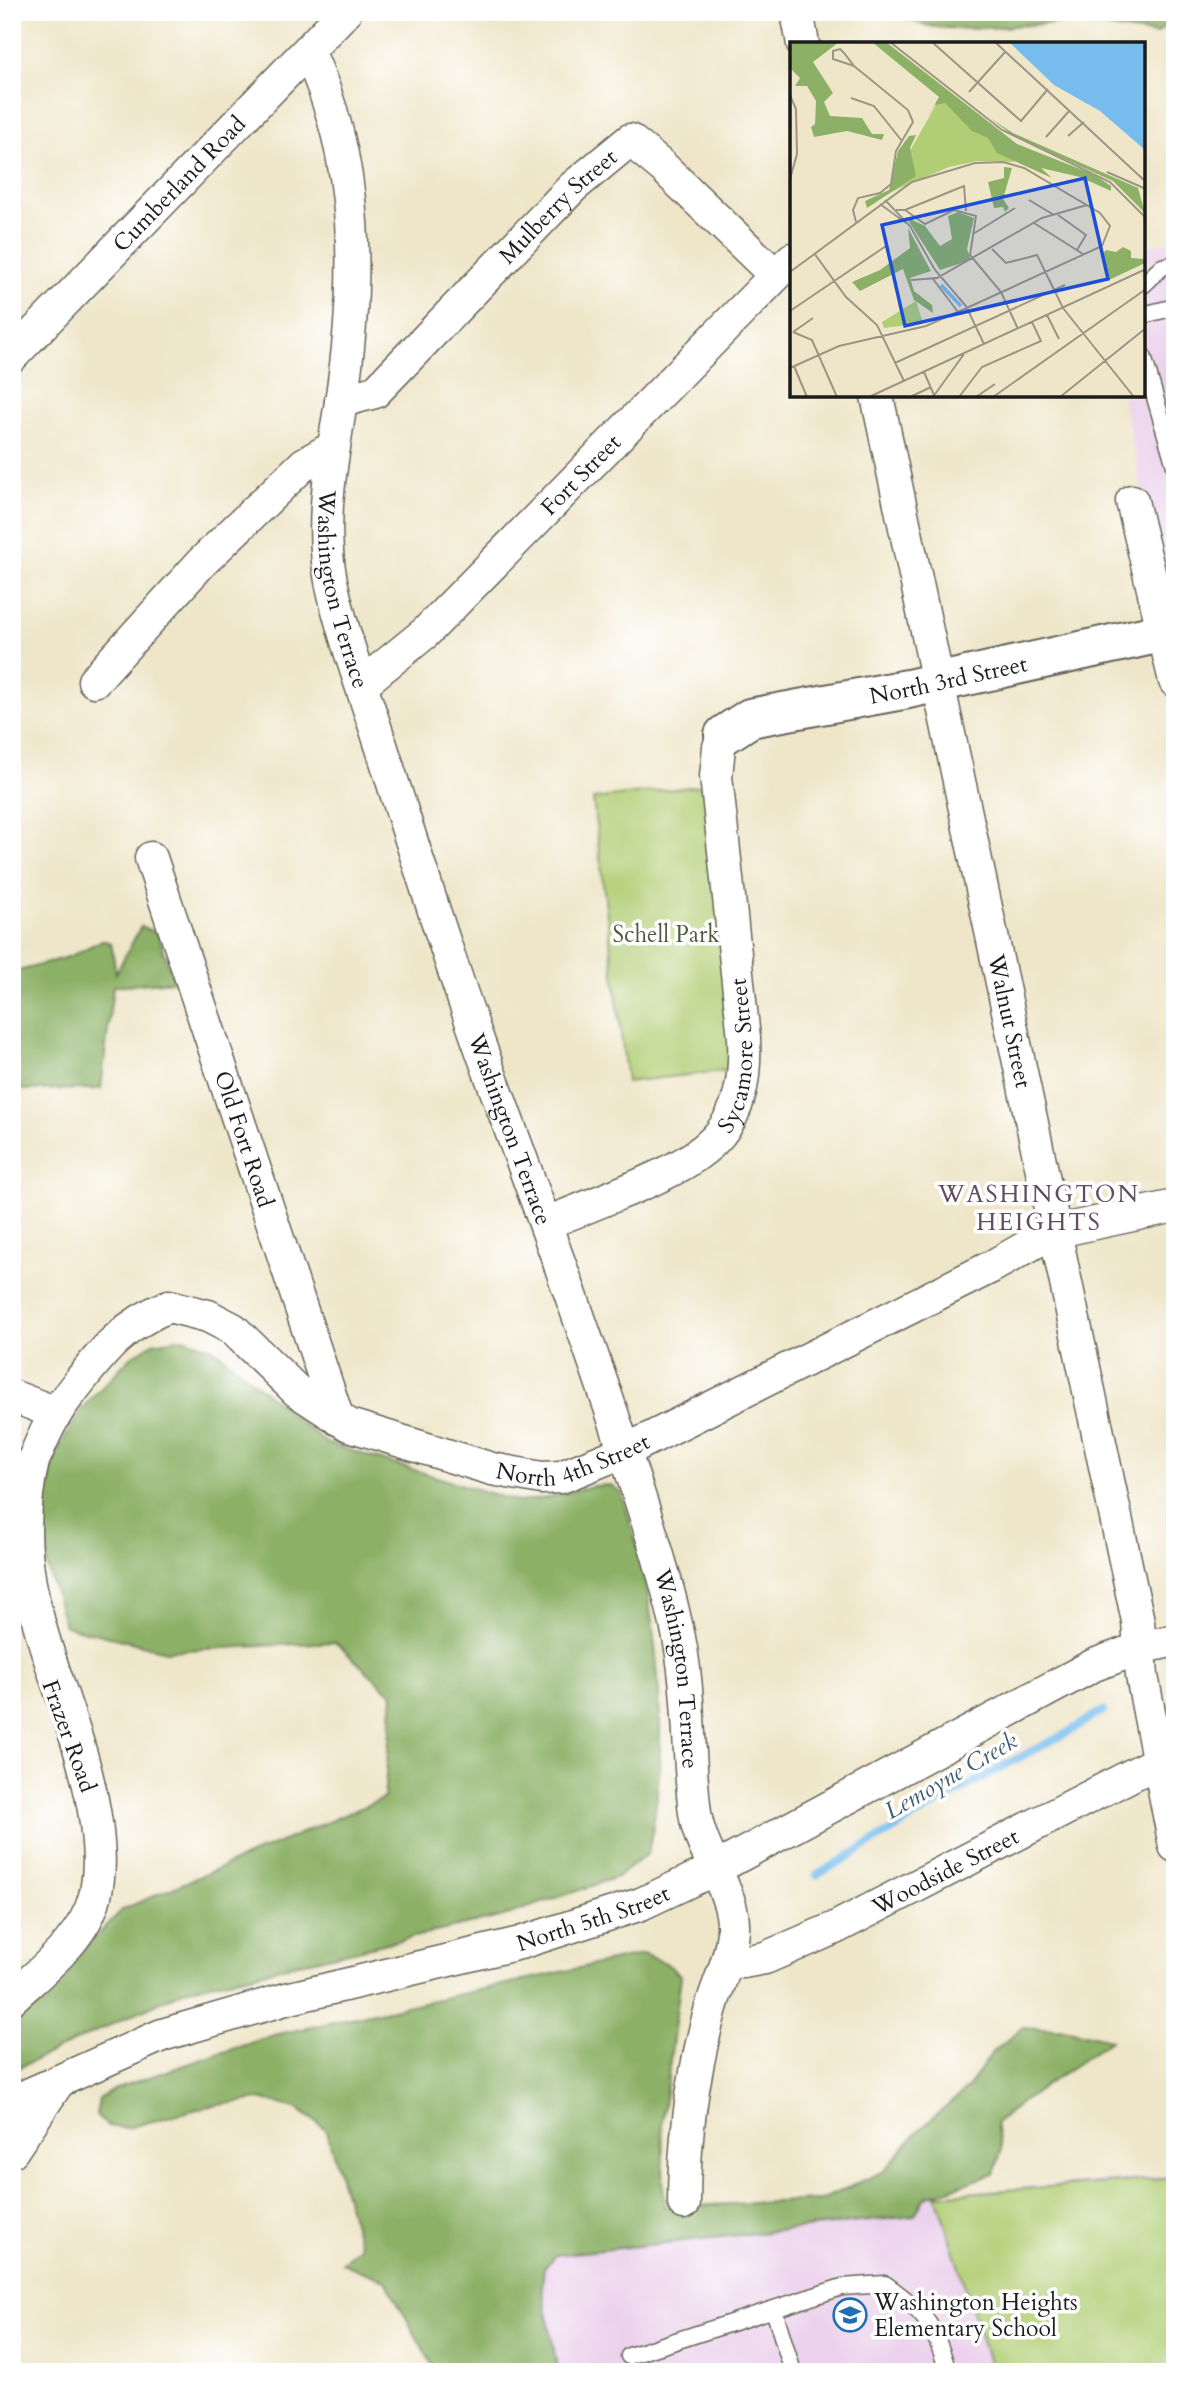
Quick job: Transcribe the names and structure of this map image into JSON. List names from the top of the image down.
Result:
{
  "streets": {
    "street": [
      "Cumberland Road",
      "Mulberry Street",
      "Fort Street",
      "Washington Terrace",
      "North 3rd Street",
      "Walnut Street",
      "Sycamore Street",
      "Old Fort Road",
      "North 4th Street",
      "Frazer Road",
      "Woodside Street",
      "North 5th Street"
    ]
  },
  "crossings": [
    ["Cumberland Road", "Washington Terrace"],
    ["Mulberry Street", "Fort Street"],
    ["Mulberry Street", "Washington Terrace"],
    ["Fort Street", "Washington Terrace"],
    ["Washington Terrace", "Sycamore Street"],
    ["Washington Terrace", "North 4th Street"],
    ["Washington Terrace", "Woodside Street"],
    ["Washington Terrace", "North 5th Street"],
    ["North 3rd Street", "Walnut Street"],
    ["North 3rd Street", "Sycamore Street"],
    ["Walnut Street", "North 4th Street"],
    ["Walnut Street", "North 5th Street"],
    ["Old Fort Road", "North 4th Street"],
    ["North 4th Street", "Frazer Road"]
  ],
  "districts": ["WASHINGTON HEIGHTS"],
  "water": ["Lemoyne Creek"],
  "parks": ["Schell Park"],
  "places": {
    "school or university": ["Washington Heights Elementary School"]
  }
}
